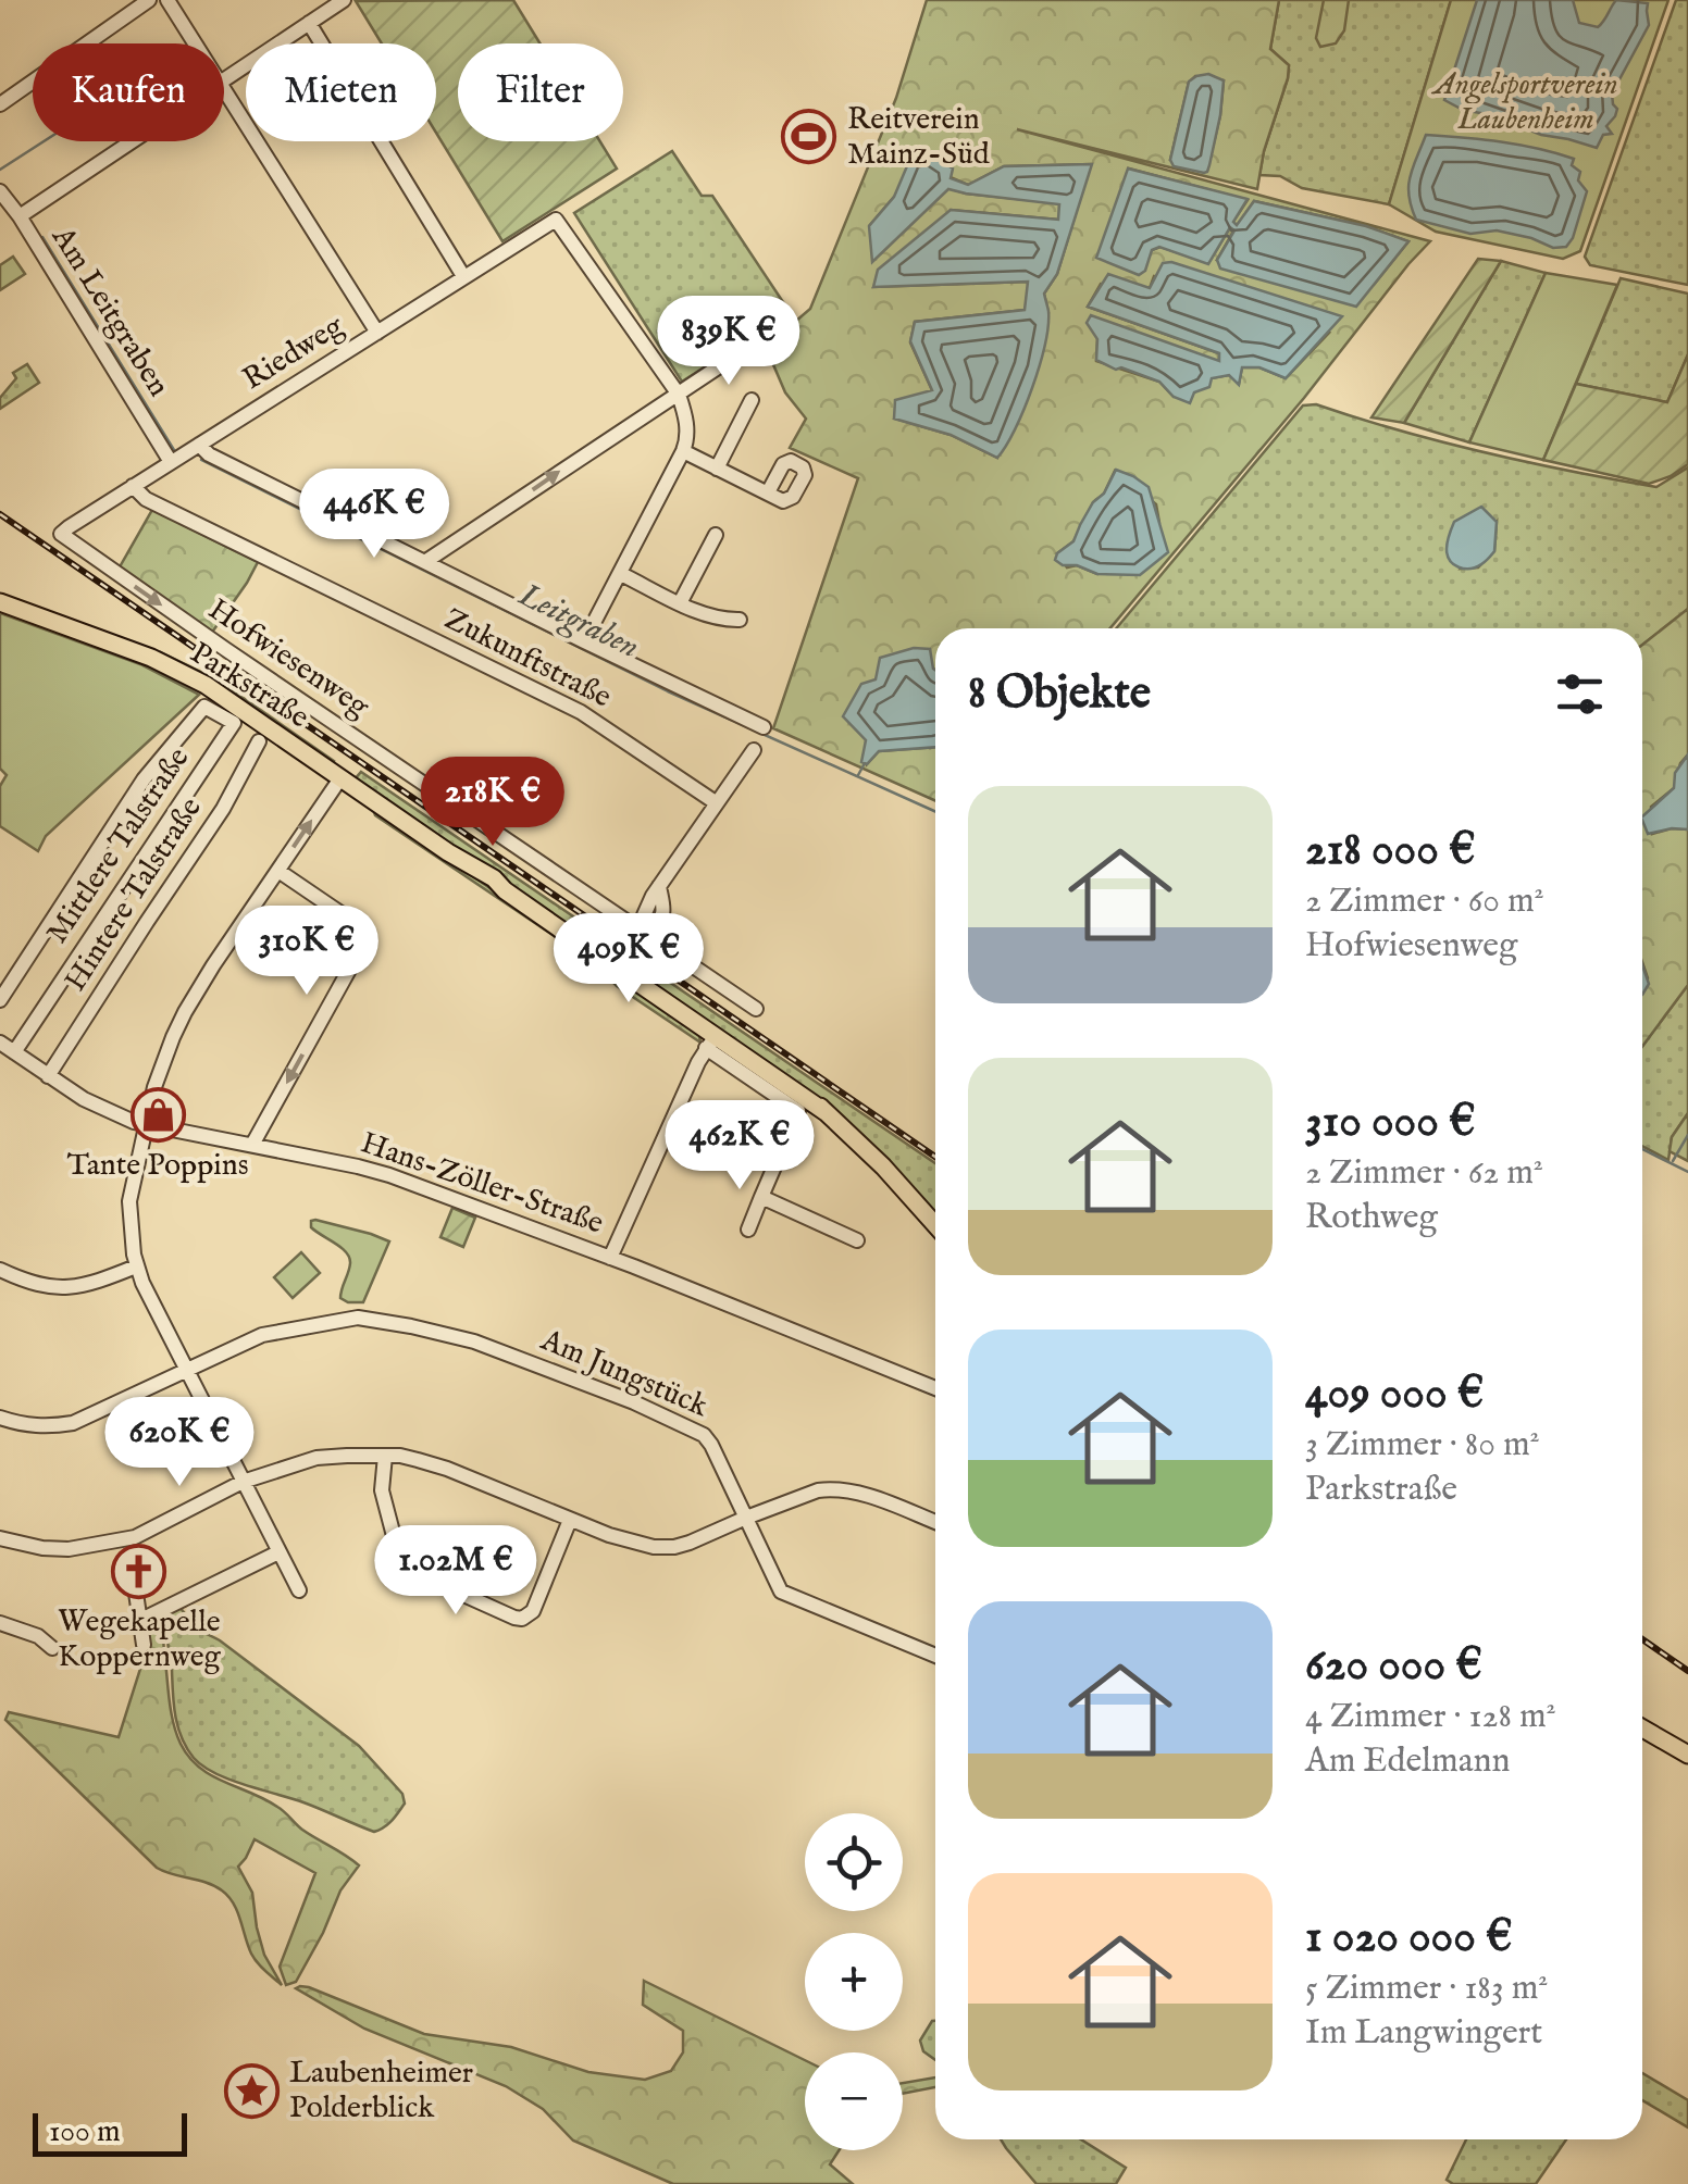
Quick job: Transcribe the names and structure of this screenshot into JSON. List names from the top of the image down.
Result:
{
  "streets": {
    "main road": ["Parkstraße"],
    "street": [
      "Am Leitgraben",
      "Riedweg",
      "Hofwiesenweg",
      "Zukunftstraße",
      "Mittlere Talstraße",
      "Hintere Talstraße",
      "Hans-Zöller-Straße",
      "Am Jungstück"
    ]
  },
  "crossings": [
    ["Am Leitgraben", "Riedweg"],
    ["Riedweg", "Hofwiesenweg"],
    ["Riedweg", "Zukunftstraße"],
    ["Mittlere Talstraße", "Hans-Zöller-Straße"],
    ["Hintere Talstraße", "Hans-Zöller-Straße"]
  ],
  "one_way": ["Hofwiesenweg"],
  "water": ["Leitgraben"],
  "parks": ["Angelsportverein Laubenheim"],
  "places": {
    "sports": ["Reitverein Mainz-Süd"],
    "shop": ["Tante Poppins"],
    "church": ["Wegekapelle Koppernweg"],
    "place": ["Laubenheimer Polderblick"]
  },
  "scale_bar": "100 m",
  "page": {
    "chip": ["Kaufen", "Mieten", "Filter"],
    "price": [
      "839K €",
      "446K €",
      "218K €",
      "310K €",
      "409K €",
      "462K €",
      "620K €",
      "1.02M €"
    ],
    "heading": "8 Objekte",
    "list": [
      {
        "name": "218 000 €",
        "note": "2 Zimmer · 60 m² · Hofwiesenweg"
      },
      {
        "name": "310 000 €",
        "note": "2 Zimmer · 62 m² · Rothweg"
      },
      {
        "name": "409 000 €",
        "note": "3 Zimmer · 80 m² · Parkstraße"
      },
      {
        "name": "620 000 €",
        "note": "4 Zimmer · 128 m² · Am Edelmann"
      },
      {
        "name": "1 020 000 €",
        "note": "5 Zimmer · 183 m² · Im Langwingert"
      }
    ],
    "map_buttons": ["+", "−"],
    "scale": "100 m"
  }
}
